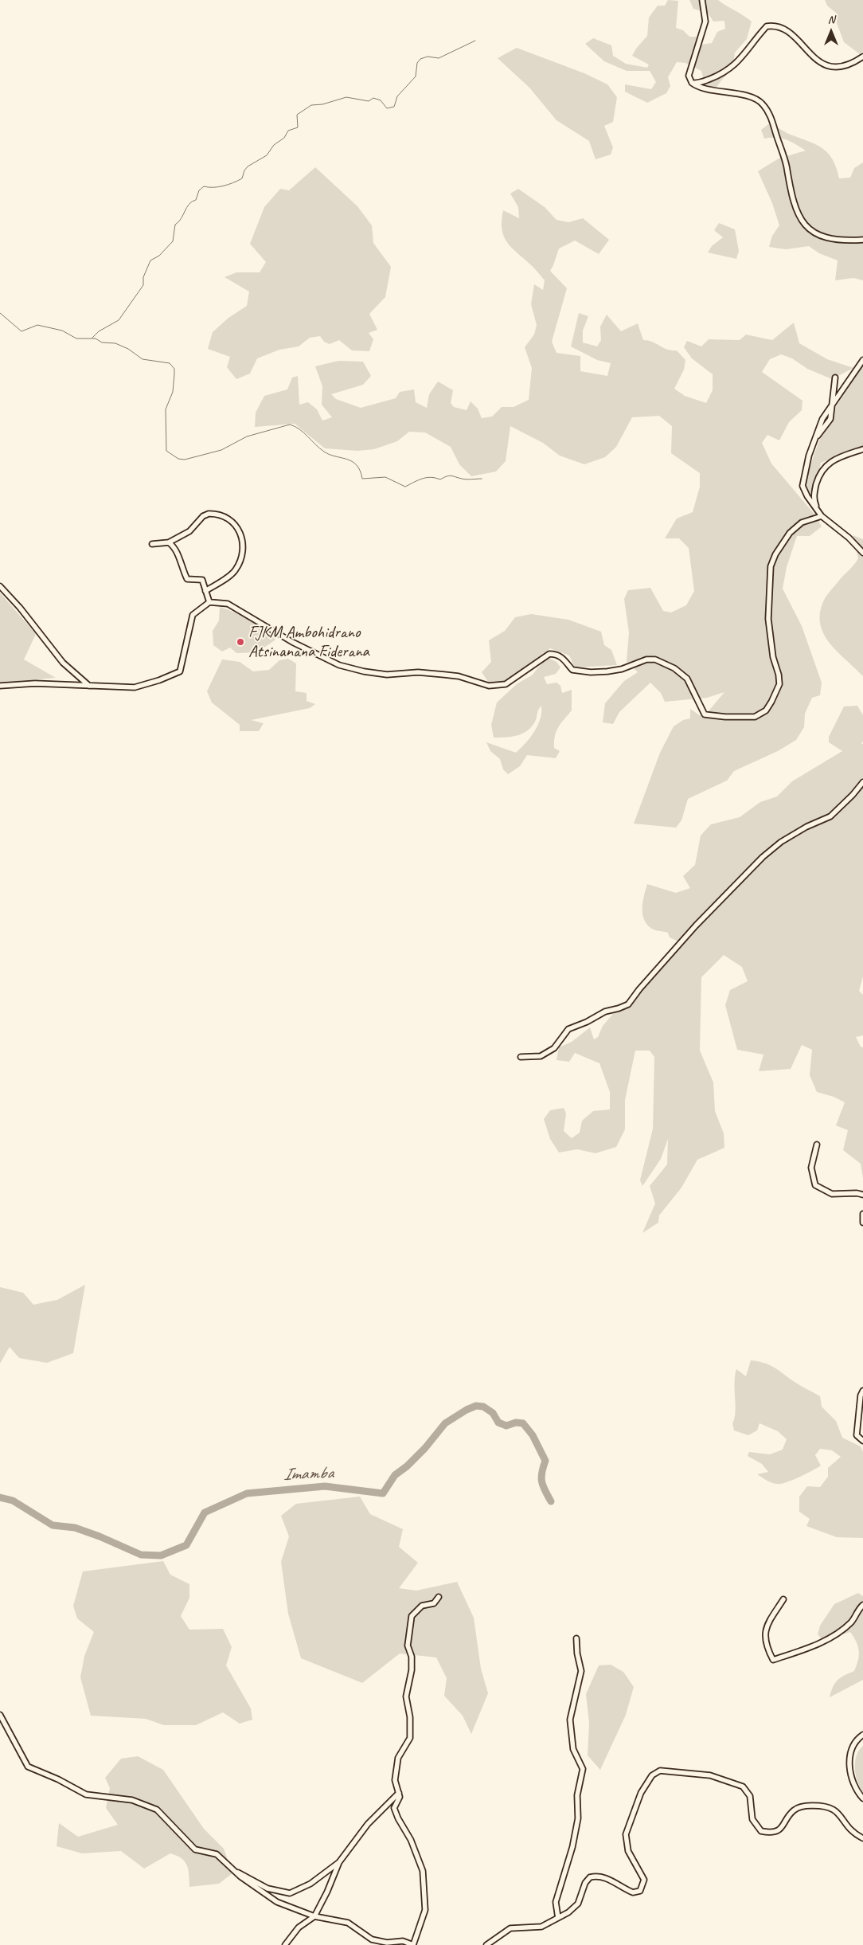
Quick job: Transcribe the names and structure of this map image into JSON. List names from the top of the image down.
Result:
{
  "water": ["Imamba"],
  "places": ["FJKM Ambohidrano Atsinanana Fiderana"],
  "north": "top"
}
